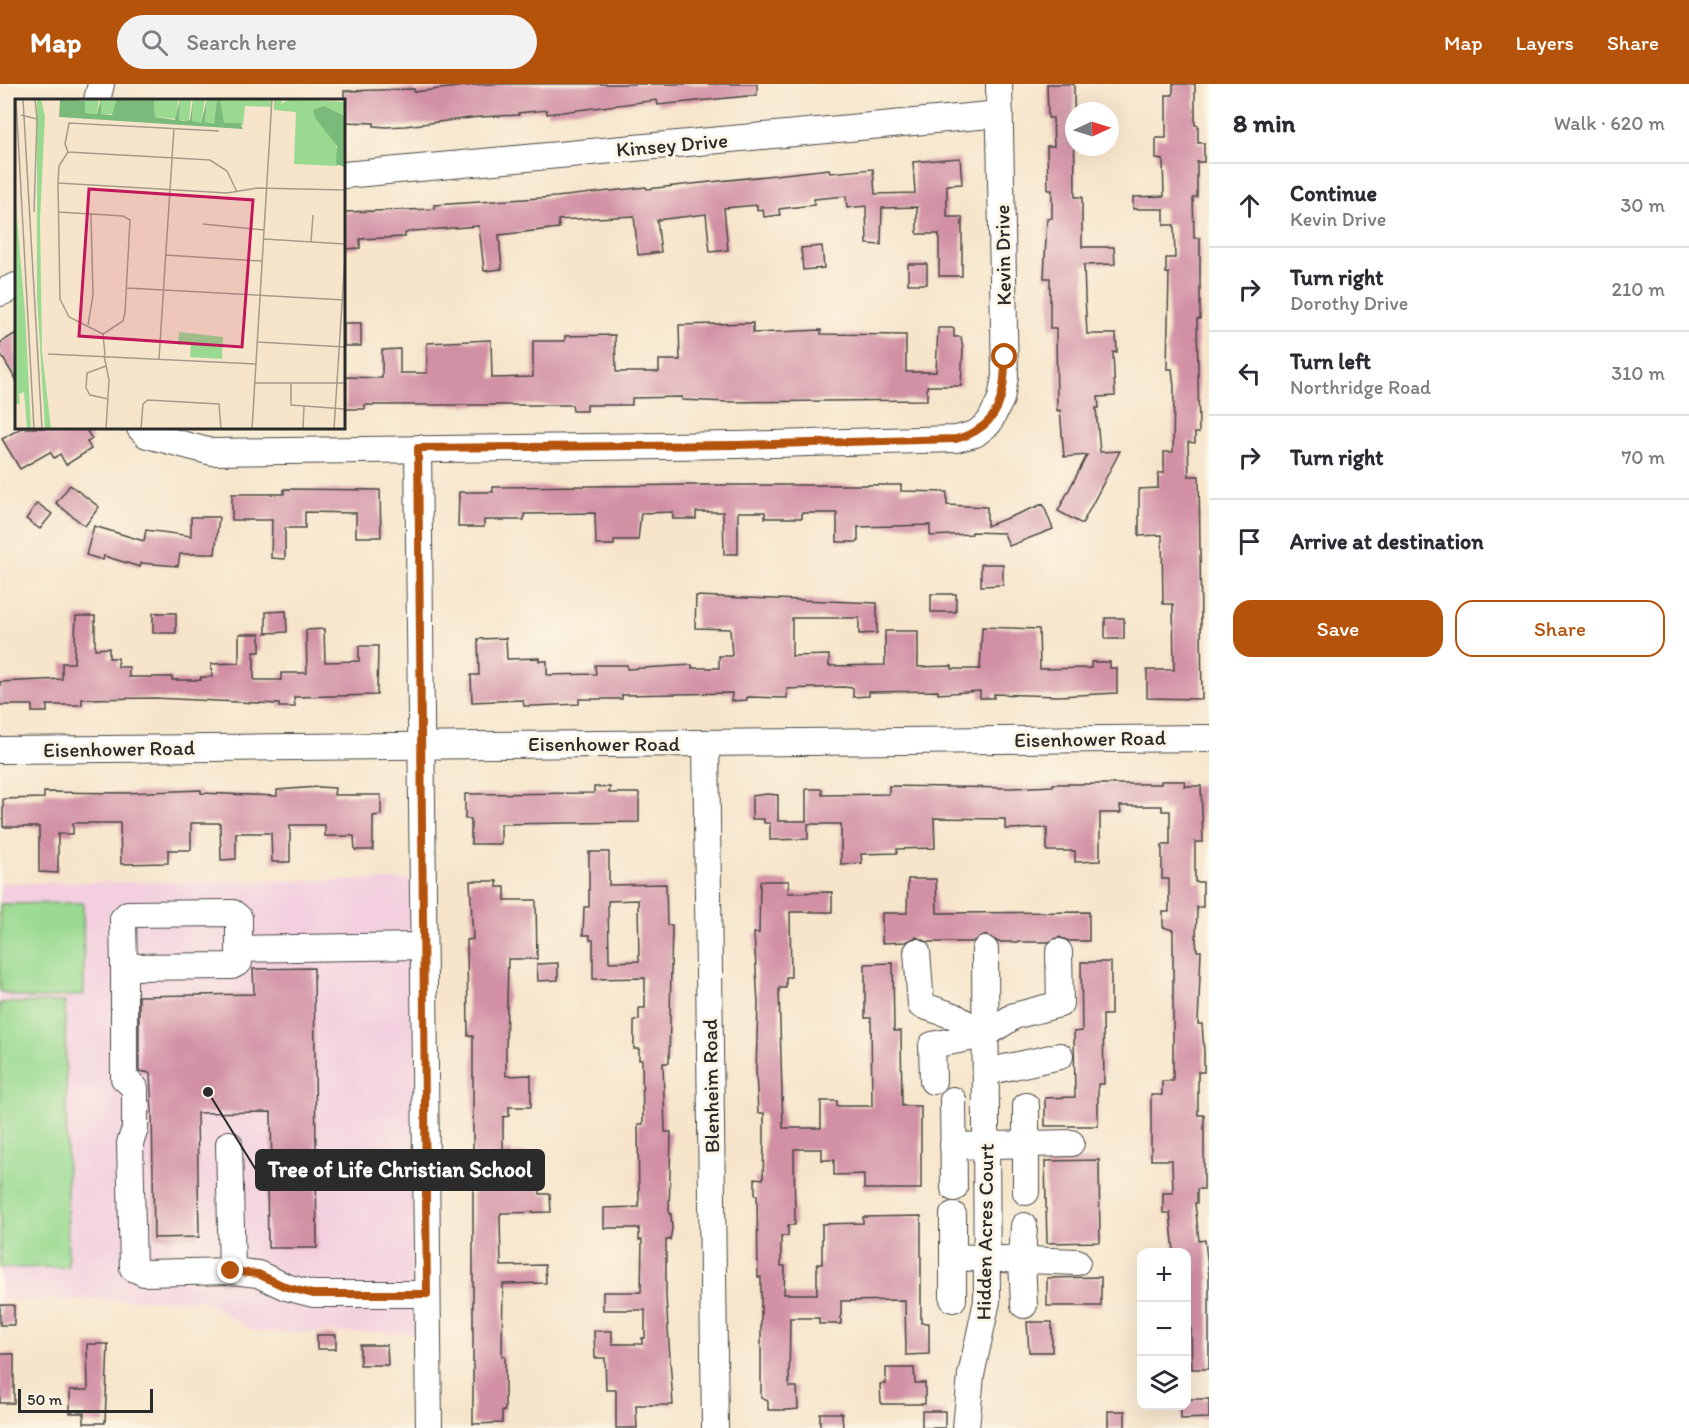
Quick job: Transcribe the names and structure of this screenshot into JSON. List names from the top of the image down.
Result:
{
  "streets": {
    "street": [
      "Kinsey Drive",
      "Kevin Drive",
      "Eisenhower Road",
      "Blenheim Road",
      "Hidden Acres Court"
    ]
  },
  "crossings": [
    ["Kinsey Drive", "Kevin Drive"],
    ["Eisenhower Road", "Blenheim Road"]
  ],
  "places": ["Tree of Life Christian School"],
  "scale_bar": "50 m",
  "north": "right",
  "page": {
    "header": "Map",
    "search": "Search here",
    "nav": ["Map", "Layers", "Share"],
    "heading": ["8 min", "Walk · 620 m"],
    "list": [
      ["Continue", "Kevin Drive", "30 m"],
      ["Turn right", "Dorothy Drive", "210 m"],
      ["Turn left", "Northridge Road", "310 m"],
      ["Turn right", "70 m"],
      "Arrive at destination"
    ],
    "buttons": ["Save", "Share"],
    "map_buttons": ["+", "−"],
    "scale": "50 m"
  }
}
